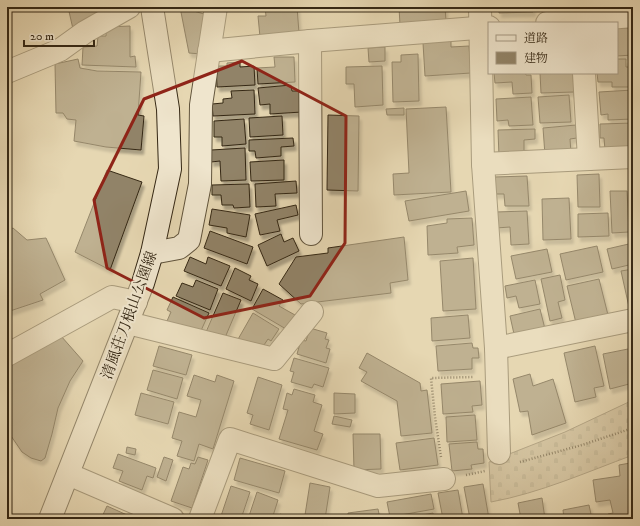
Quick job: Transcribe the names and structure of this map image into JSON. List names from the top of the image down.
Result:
{
  "streets": {
    "street": ["清風荘刀根山公園線"]
  },
  "legend": ["道路", "建物"],
  "scale_bar": "20 m"
}
